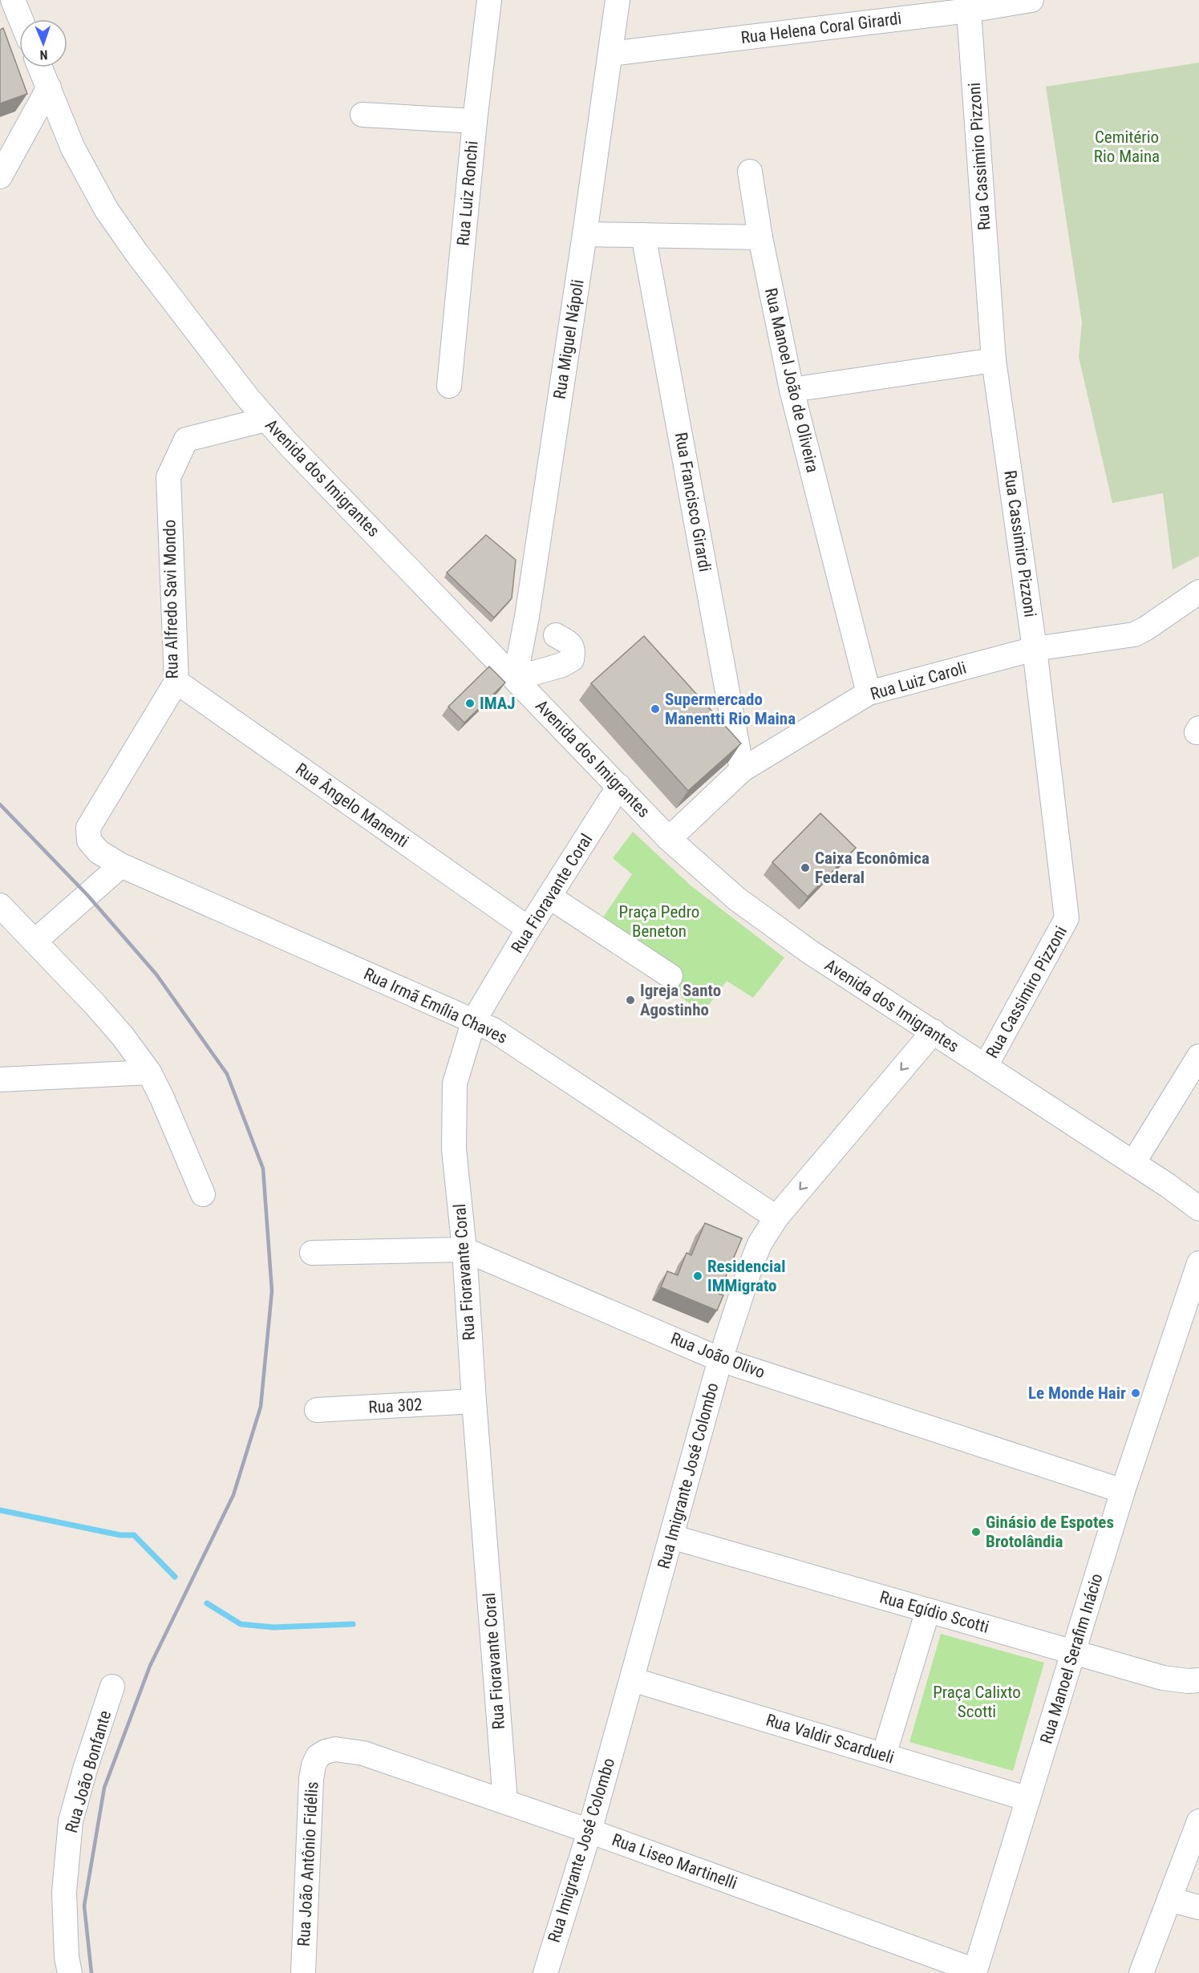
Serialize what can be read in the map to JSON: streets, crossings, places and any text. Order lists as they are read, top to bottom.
{
  "streets": {
    "street": [
      "Rua Helena Coral Girardi",
      "Rua Cassimiro Pizzoni",
      "Rua Luiz Ronchi",
      "Rua Miguel Nápoli",
      "Rua Manoel João de Oliveira",
      "Avenida dos Imigrantes",
      "Rua Francisco Girardi",
      "Rua Alfredo Savi Mondo",
      "Rua Luiz Caroli",
      "Rua Ângelo Manenti",
      "Rua Fioravante Coral",
      "Rua Irmã Emília Chaves",
      "Rua João Olivo",
      "Rua 302",
      "Rua Imigrante José Colombo",
      "Rua Egídio Scotti",
      "Rua Manoel Serafim Inácio",
      "Rua Valdir Scardueli",
      "Rua João Bonfante",
      "Rua Liseo Martinelli",
      "Rua João Antônio Fidélis"
    ]
  },
  "crossings": [
    ["Rua Helena Coral Girardi", "Rua Cassimiro Pizzoni"],
    ["Rua Helena Coral Girardi", "Rua Miguel Nápoli"],
    ["Rua Cassimiro Pizzoni", "Avenida dos Imigrantes"],
    ["Rua Cassimiro Pizzoni", "Rua Luiz Caroli"],
    ["Rua Miguel Nápoli", "Avenida dos Imigrantes"],
    ["Rua Manoel João de Oliveira", "Rua Luiz Caroli"],
    ["Avenida dos Imigrantes", "Rua Alfredo Savi Mondo"],
    ["Avenida dos Imigrantes", "Rua Luiz Caroli"],
    ["Avenida dos Imigrantes", "Rua Fioravante Coral"],
    ["Avenida dos Imigrantes", "Rua Imigrante José Colombo"],
    ["Rua Francisco Girardi", "Rua Luiz Caroli"],
    ["Rua Alfredo Savi Mondo", "Rua Ângelo Manenti"],
    ["Rua Alfredo Savi Mondo", "Rua Irmã Emília Chaves"],
    ["Rua Ângelo Manenti", "Rua Fioravante Coral"],
    ["Rua Fioravante Coral", "Rua Irmã Emília Chaves"],
    ["Rua Fioravante Coral", "Rua João Olivo"],
    ["Rua Fioravante Coral", "Rua 302"],
    ["Rua Fioravante Coral", "Rua Liseo Martinelli"],
    ["Rua Irmã Emília Chaves", "Rua Imigrante José Colombo"],
    ["Rua João Olivo", "Rua Imigrante José Colombo"],
    ["Rua João Olivo", "Rua Manoel Serafim Inácio"],
    ["Rua Imigrante José Colombo", "Rua Egídio Scotti"],
    ["Rua Imigrante José Colombo", "Rua Valdir Scardueli"],
    ["Rua Imigrante José Colombo", "Rua Liseo Martinelli"],
    ["Rua Egídio Scotti", "Rua Manoel Serafim Inácio"],
    ["Rua Manoel Serafim Inácio", "Rua Valdir Scardueli"],
    ["Rua Manoel Serafim Inácio", "Rua Liseo Martinelli"],
    ["Rua Liseo Martinelli", "Rua João Antônio Fidélis"]
  ],
  "parks": ["Cemitério Rio Maina", "Praça Pedro Beneton", "Praça Calixto Scotti"],
  "places": [
    "IMAJ",
    "Supermercado Manentti Rio Maina",
    "Caixa Econômica Federal",
    "Igreja Santo Agostinho",
    "Residencial IMMigrato",
    "Le Monde Hair",
    "Ginásio de Espotes Brotolândia"
  ],
  "north": "bottom"
}
